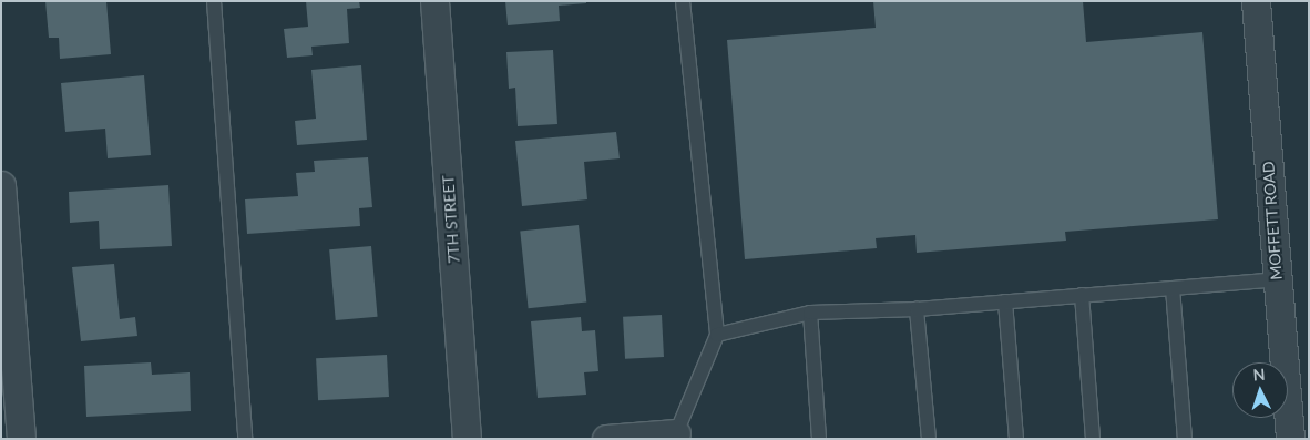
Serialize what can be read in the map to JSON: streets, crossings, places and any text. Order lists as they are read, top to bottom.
{
  "streets": {
    "street": ["7TH STREET", "MOFFETT ROAD"]
  },
  "north": "top"
}
